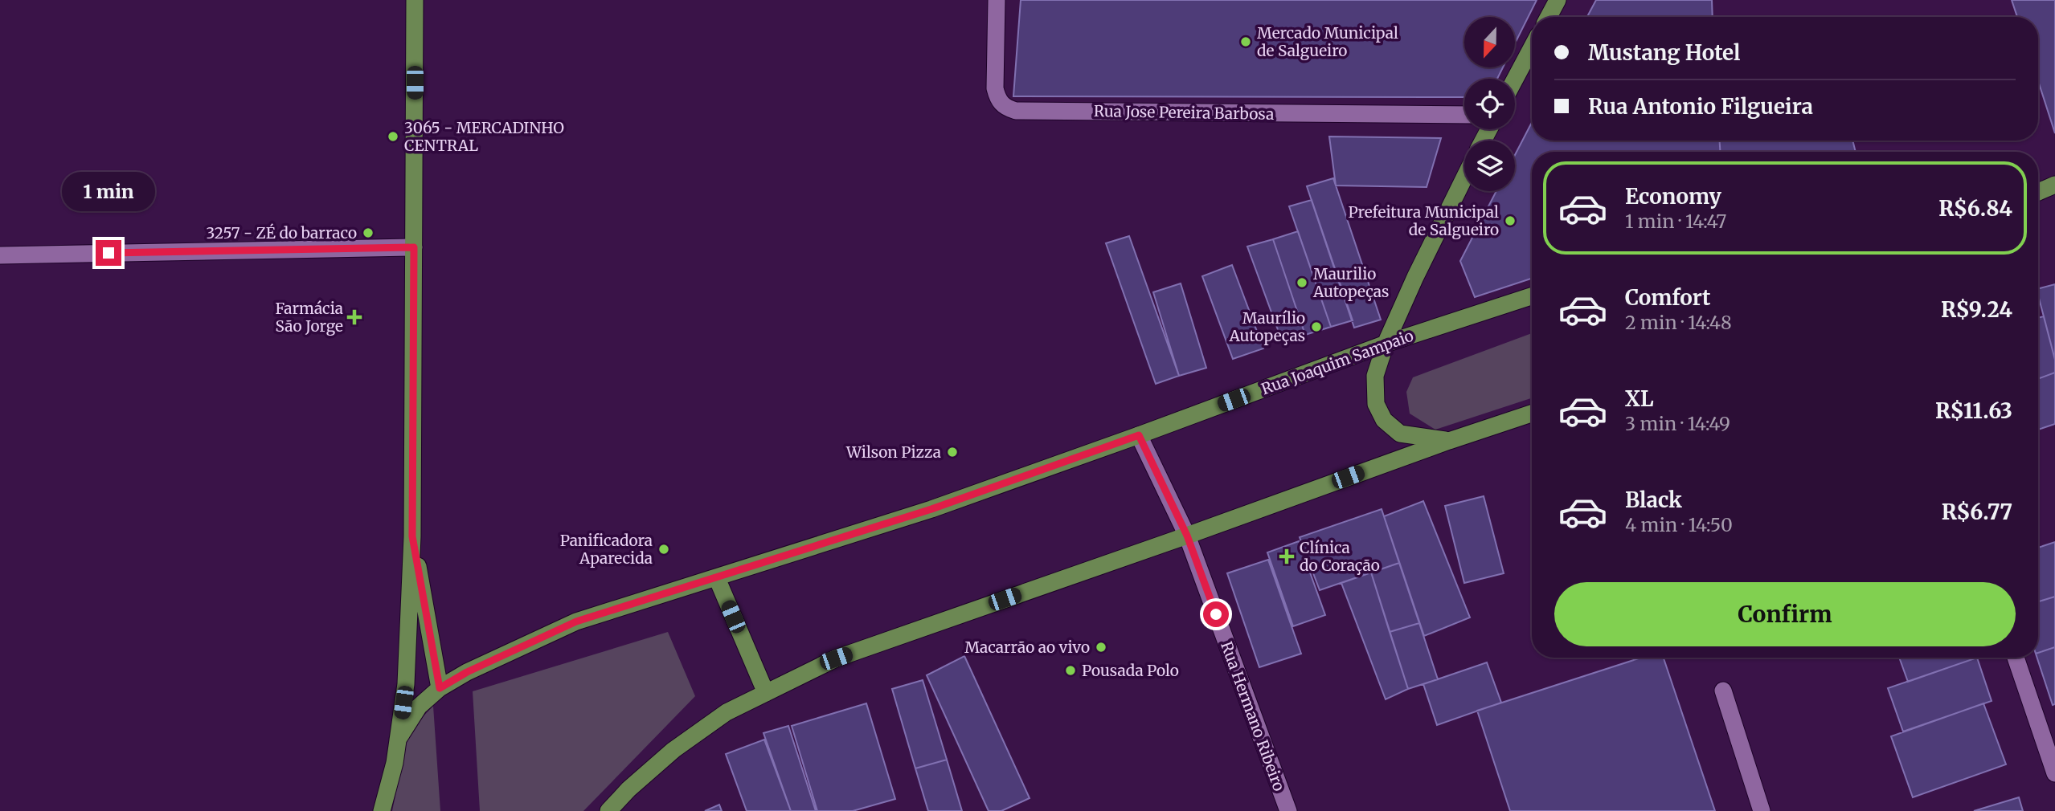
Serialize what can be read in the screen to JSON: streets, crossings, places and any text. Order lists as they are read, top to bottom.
{
  "streets": {
    "main road": ["Rua Joaquim Sampaio"],
    "street": ["Rua Jose Pereira Barbosa", "Rua Hermano Ribeiro"]
  },
  "crossings": [
    ["Rua Joaquim Sampaio", "Rua Hermano Ribeiro"]
  ],
  "places": {
    "other": [
      "Mercado Municipal de Salgueiro",
      "3065 - MERCADINHO CENTRAL",
      "Prefeitura Municipal de Salgueiro",
      "3257 - ZÉ do barraco",
      "Maurilio Autopeças",
      "Maurílio Autopeças",
      "Wilson Pizza",
      "Panificadora Aparecida",
      "Macarrão ao vivo",
      "Pousada Polo"
    ],
    "health": ["Farmácia São Jorge", "Clínica do Coração"]
  },
  "north": "bottom",
  "page": {
    "banner": ["Mustang Hotel", "Rua Antonio Filgueira"],
    "list": [
      {
        "name": "Economy",
        "note": "1 min · 14:47",
        "value": "R$6.84"
      },
      {
        "name": "Comfort",
        "note": "2 min · 14:48",
        "value": "R$9.24"
      },
      {
        "name": "XL",
        "note": "3 min · 14:49",
        "value": "R$11.63"
      },
      {
        "name": "Black",
        "note": "4 min · 14:50",
        "value": "R$6.77"
      }
    ],
    "bubble": "1 min",
    "buttons": "Confirm"
  }
}
